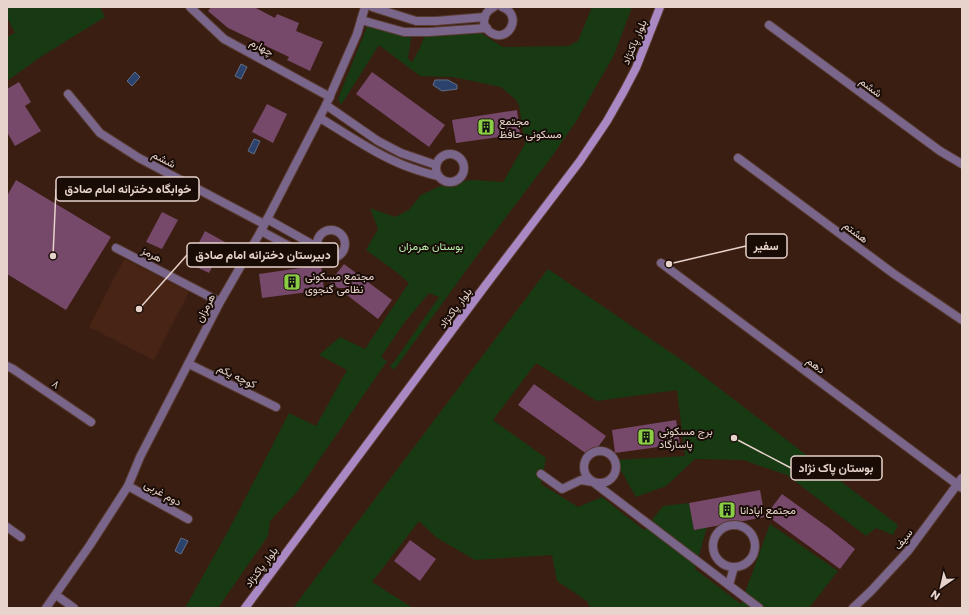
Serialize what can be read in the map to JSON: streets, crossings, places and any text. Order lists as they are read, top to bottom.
{
  "streets": {
    "main road": ["بلوار پاکنژاد"],
    "street": [
      "چهارم",
      "ششم",
      "هشتم",
      "هرمز",
      "هرمزان",
      "دهم",
      "کوچه یکم",
      "۸",
      "دوم غربی",
      "سیف"
    ]
  },
  "crossings": [
    ["چهارم", "هرمزان"],
    ["ششم", "هرمزان"],
    ["هرمز", "هرمزان"],
    ["هرمزان", "کوچه یکم"],
    ["هرمزان", "دوم غربی"],
    ["دهم", "سیف"]
  ],
  "parks": ["بوستان هرمزان"],
  "places": {
    "building": [
      "مجتمع مسکونی حافظ",
      "مجتمع مسکونی نظامی گنجوی",
      "برج مسکونی پاسارگاد",
      "مجتمع اپادانا"
    ],
    "other": [
      "خوابگاه دخترانه امام صادق",
      "سفیر",
      "دبیرستان دخترانه امام صادق",
      "بوستان پاک نژاد"
    ]
  },
  "north": "bottom left"
}
